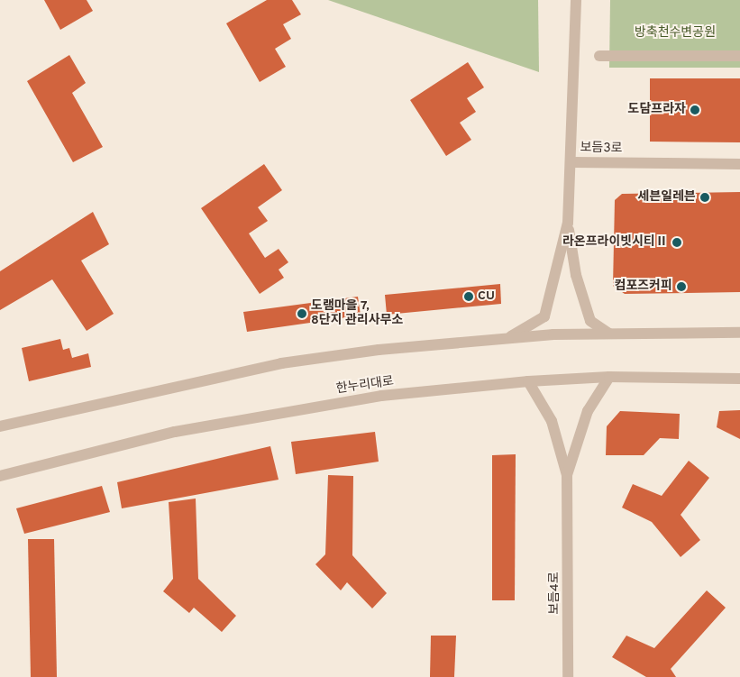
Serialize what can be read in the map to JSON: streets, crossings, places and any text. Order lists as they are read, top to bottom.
{
  "streets": {
    "street": ["보듬3로", "한누리대로", "보듬4로"]
  },
  "parks": ["방축천수변공원"],
  "places": [
    "도담프라자",
    "세븐일레븐",
    "라온프라이빗시티Ⅱ",
    "컴포즈커피",
    "CU",
    "도램마을 7, 8단지 관리사무소"
  ]
}
